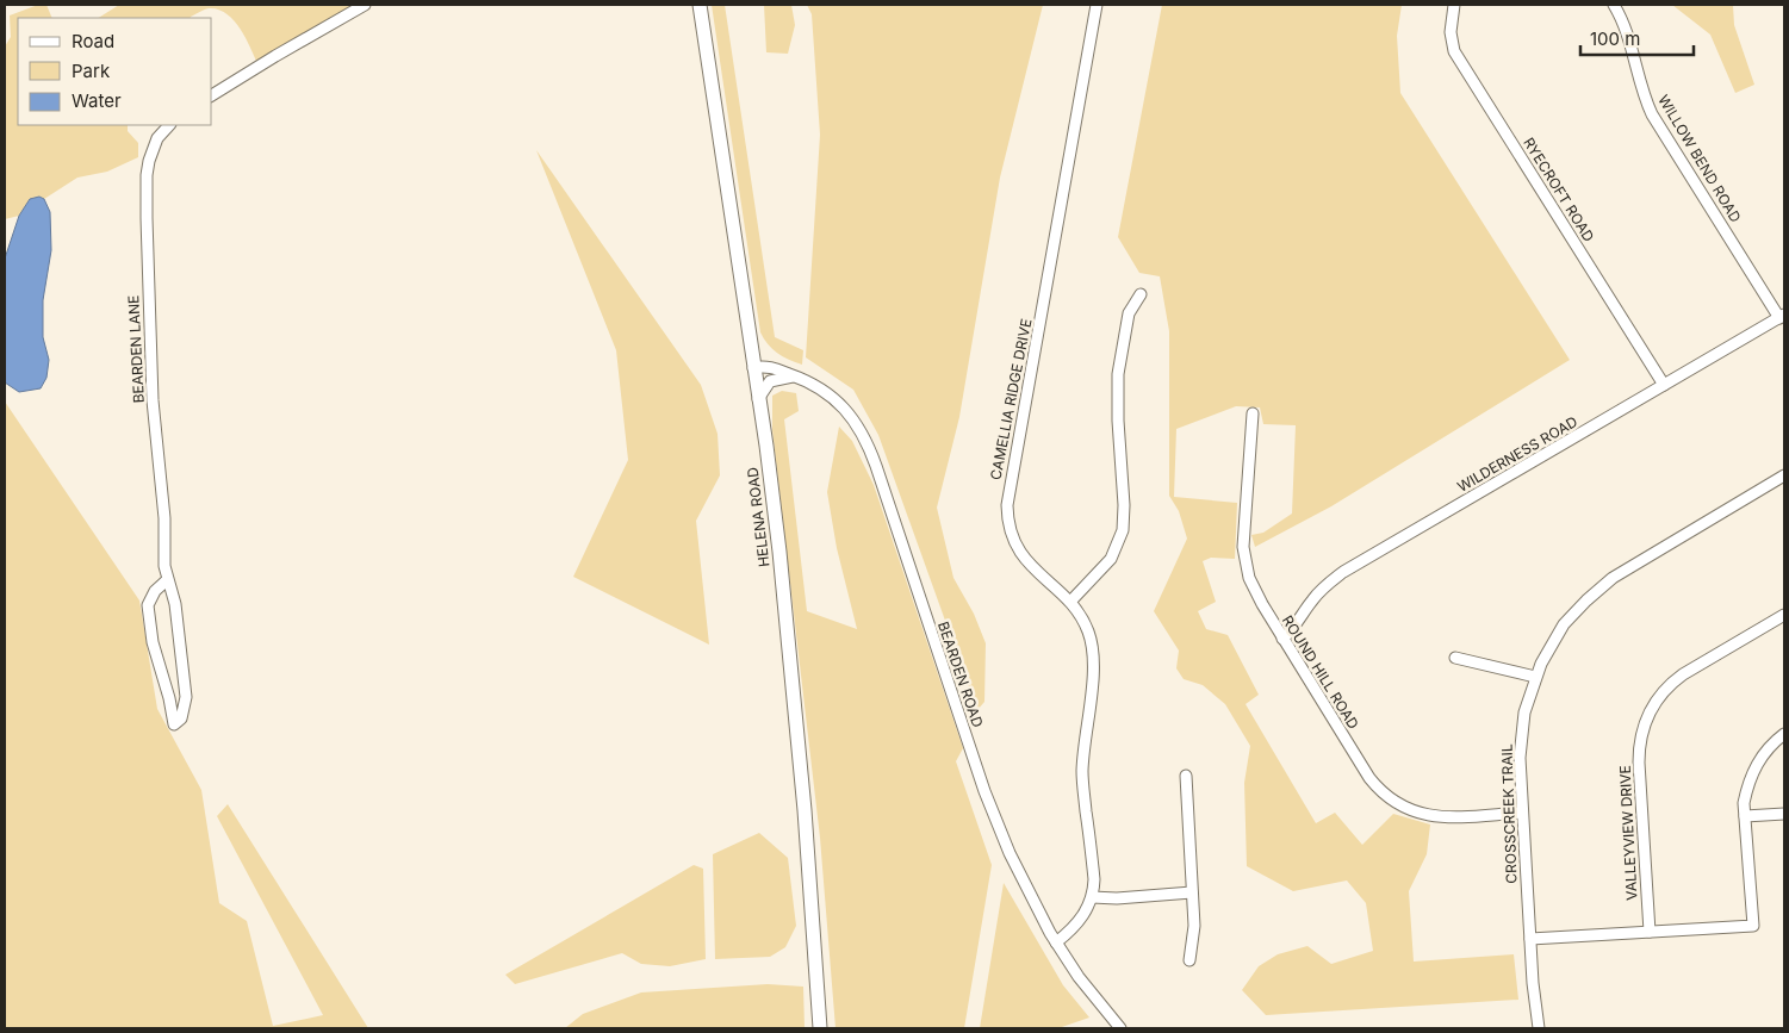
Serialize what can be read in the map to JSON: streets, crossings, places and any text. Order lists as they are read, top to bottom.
{
  "streets": {
    "main road": ["HELENA ROAD"],
    "street": [
      "WILLOW BEND ROAD",
      "RYECROFT ROAD",
      "BEARDEN LANE",
      "CAMELLIA RIDGE DRIVE",
      "WILDERNESS ROAD",
      "ROUND HILL ROAD",
      "BEARDEN ROAD",
      "CROSSCREEK TRAIL",
      "VALLEYVIEW DRIVE"
    ]
  },
  "crossings": [
    ["WILLOW BEND ROAD", "WILDERNESS ROAD"],
    ["RYECROFT ROAD", "WILDERNESS ROAD"],
    ["WILDERNESS ROAD", "ROUND HILL ROAD"],
    ["HELENA ROAD", "BEARDEN ROAD"],
    ["ROUND HILL ROAD", "CROSSCREEK TRAIL"]
  ],
  "legend": ["Road", "Park", "Water"],
  "scale_bar": "100 m"
}
